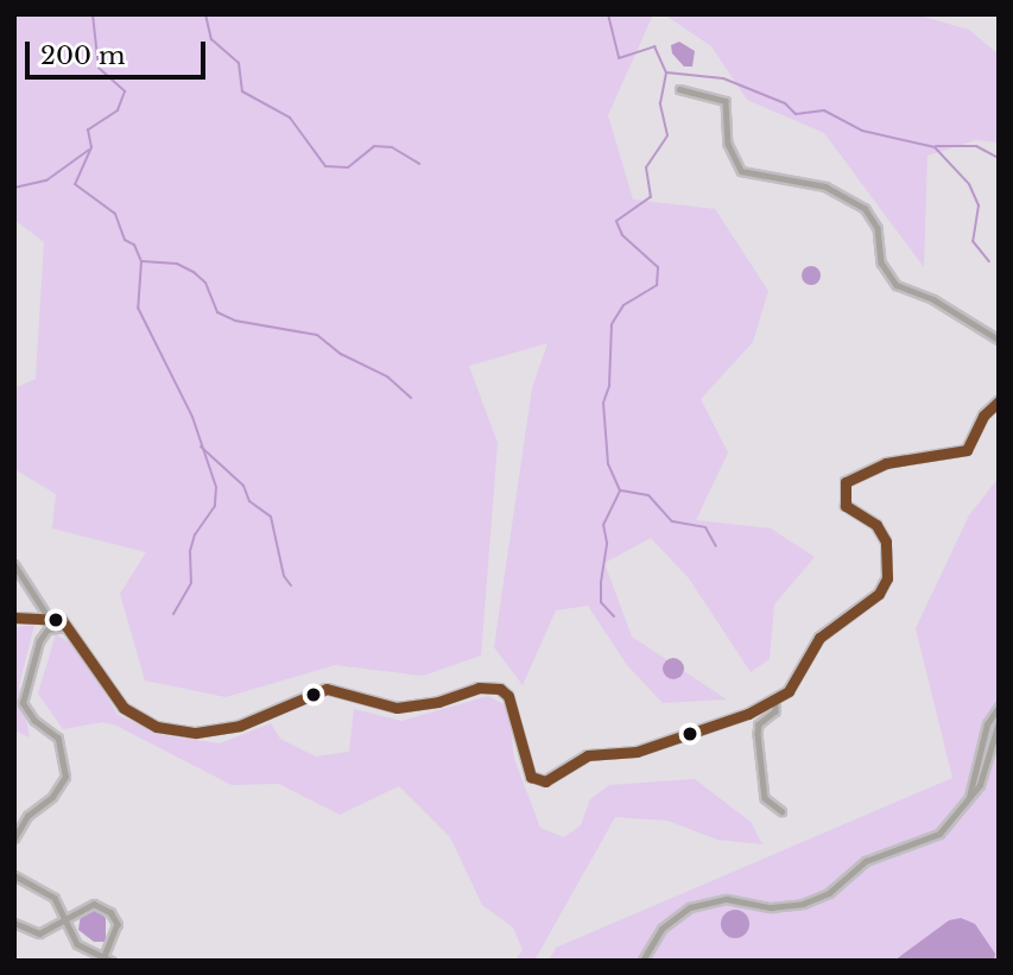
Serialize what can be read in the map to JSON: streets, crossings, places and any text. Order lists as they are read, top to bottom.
{
  "scale_bar": "200 m"
}
